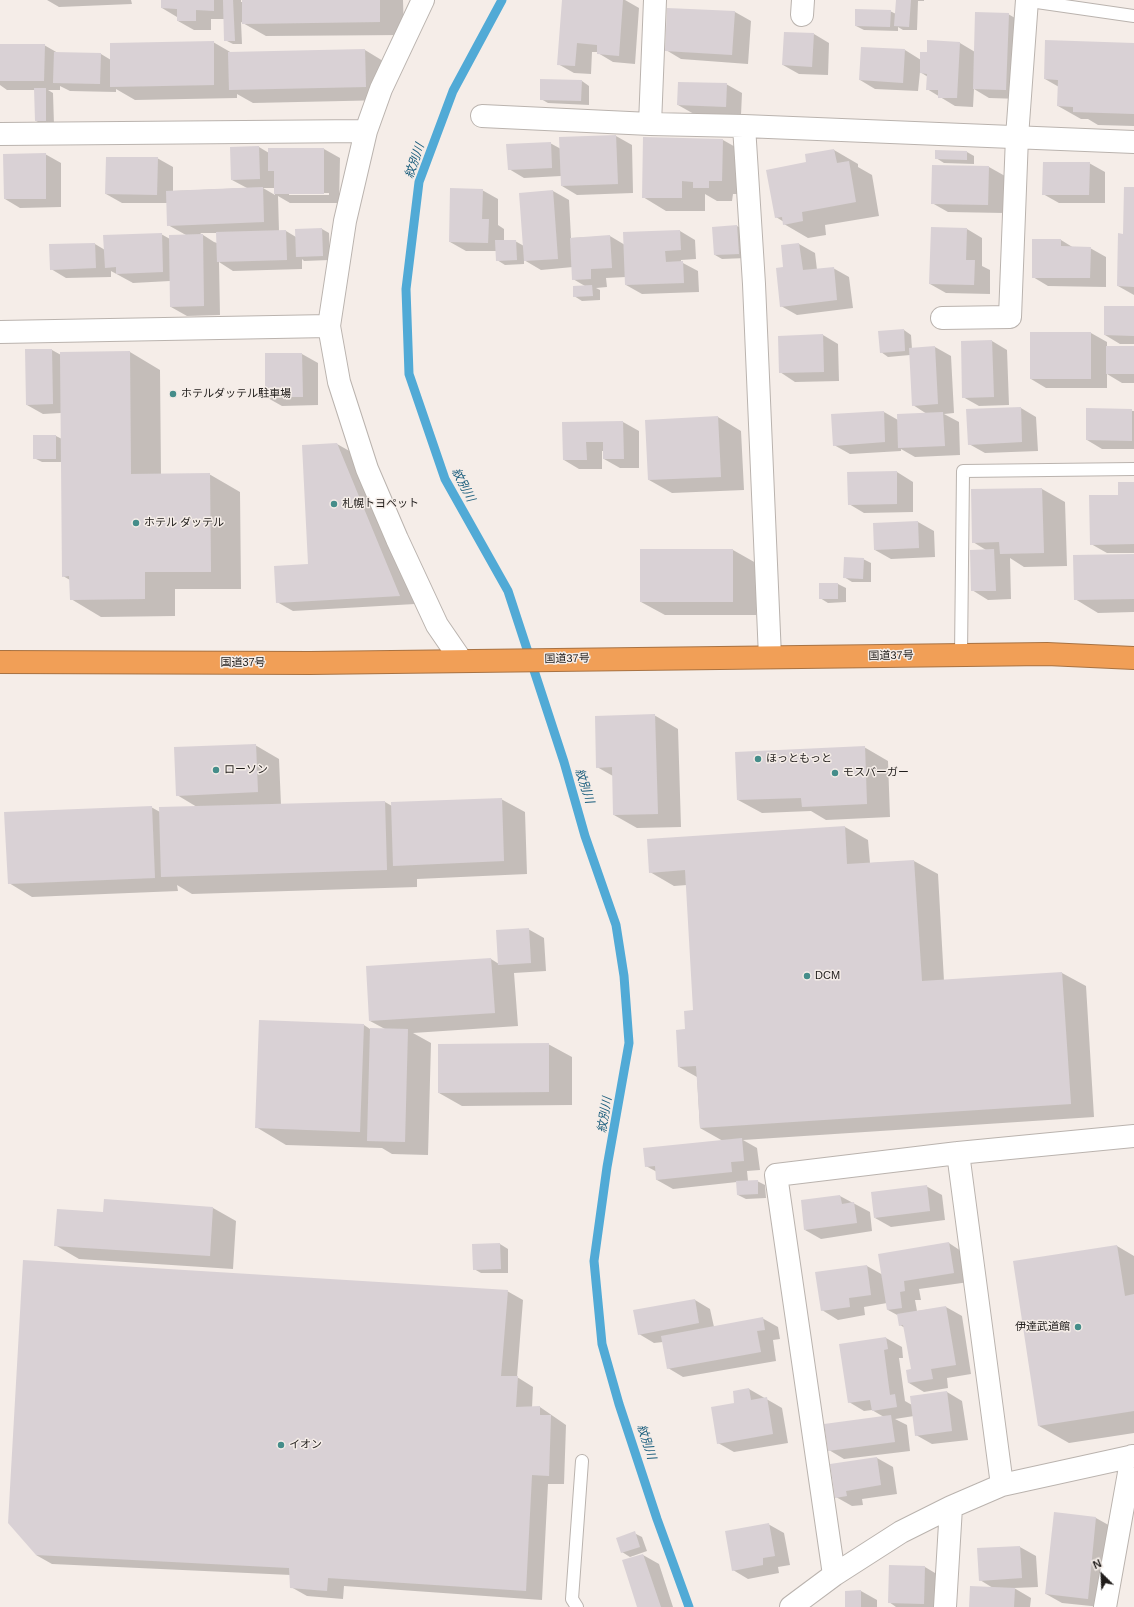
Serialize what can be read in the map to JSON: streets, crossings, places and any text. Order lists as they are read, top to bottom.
{
  "streets": {
    "highway": ["国道37号"]
  },
  "water": ["紋別川"],
  "places": [
    "ホテルダッテル駐車場",
    "札幌トヨペット",
    "ホテル ダッテル",
    "ほっともっと",
    "ローソン",
    "モスバーガー",
    "DCM",
    "伊達武道館",
    "イオン"
  ],
  "north": "top left"
}
